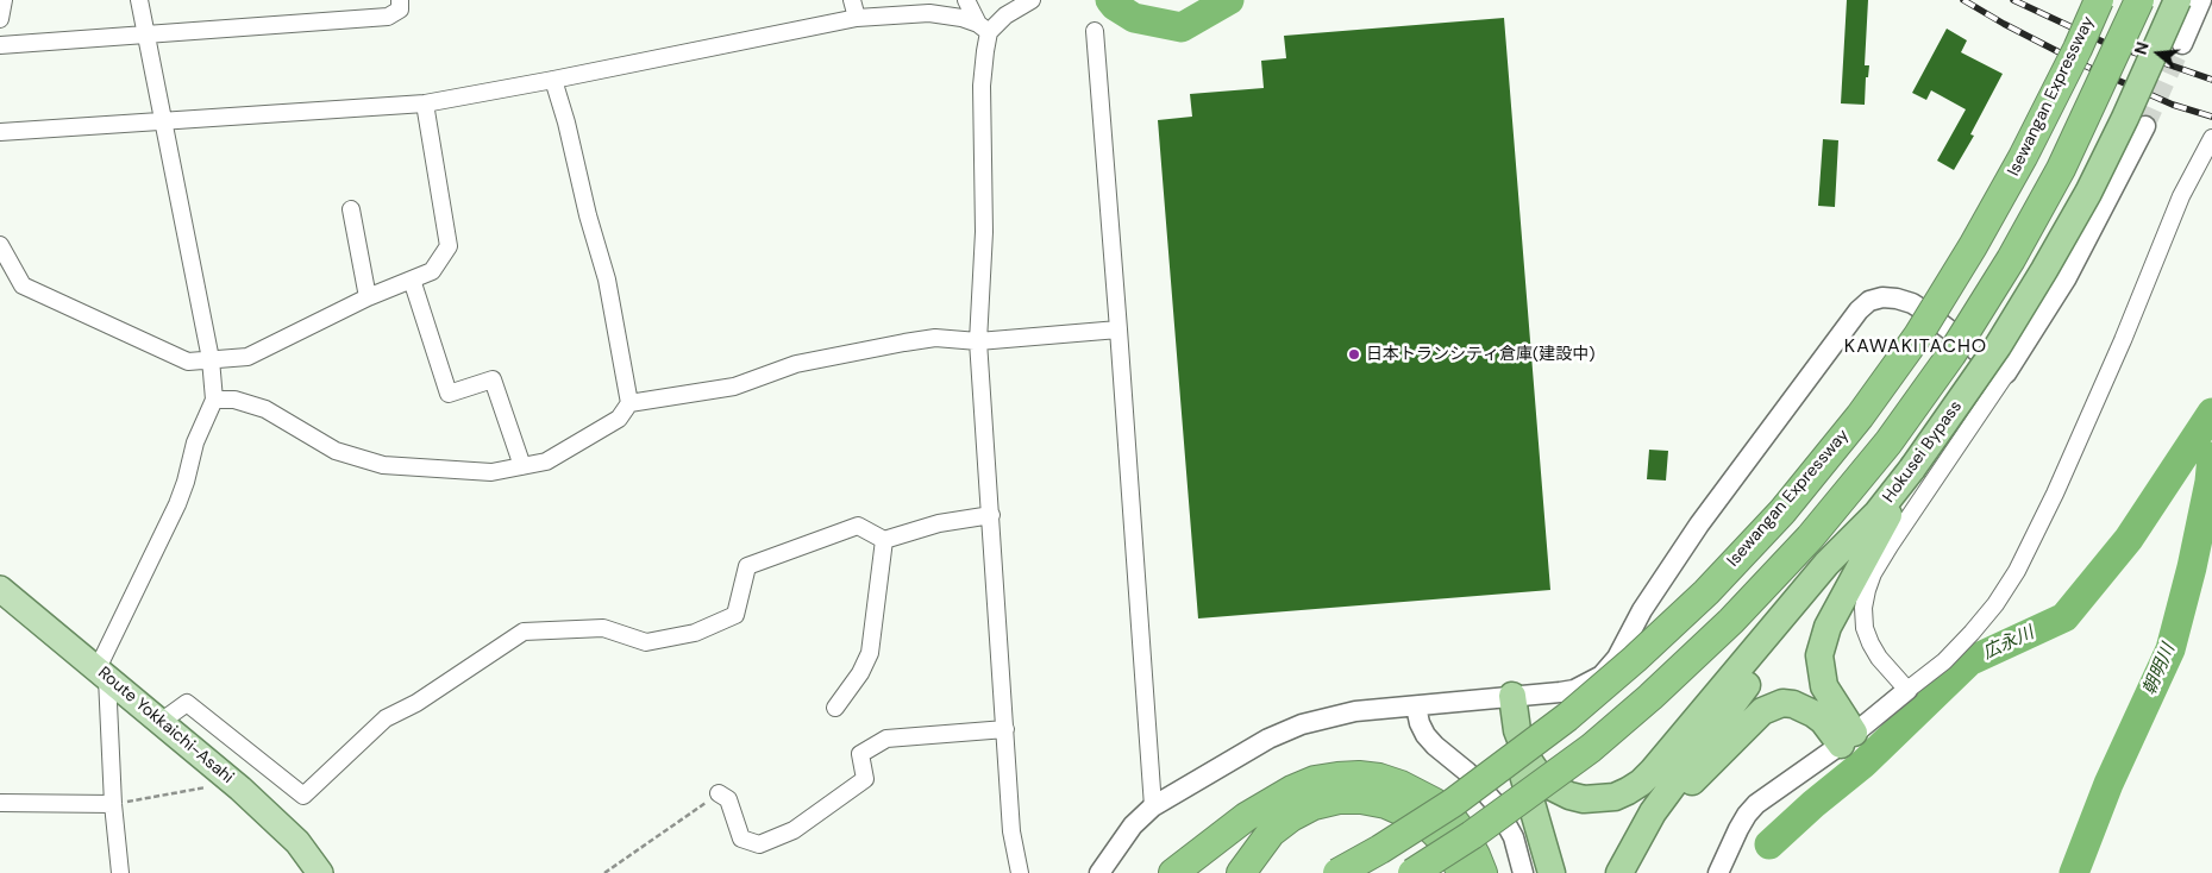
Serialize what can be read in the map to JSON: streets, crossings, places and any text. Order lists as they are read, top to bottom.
{
  "streets": {
    "highway": ["Isewangan Expressway", "Hokusei Bypass"],
    "main road": ["Route Yokkaichi-Asahi"]
  },
  "districts": ["KAWAKITACHO"],
  "water": ["広永川", "朝明川"],
  "places": ["日本トランシティ倉庫(建設中)"],
  "north": "left"
}
